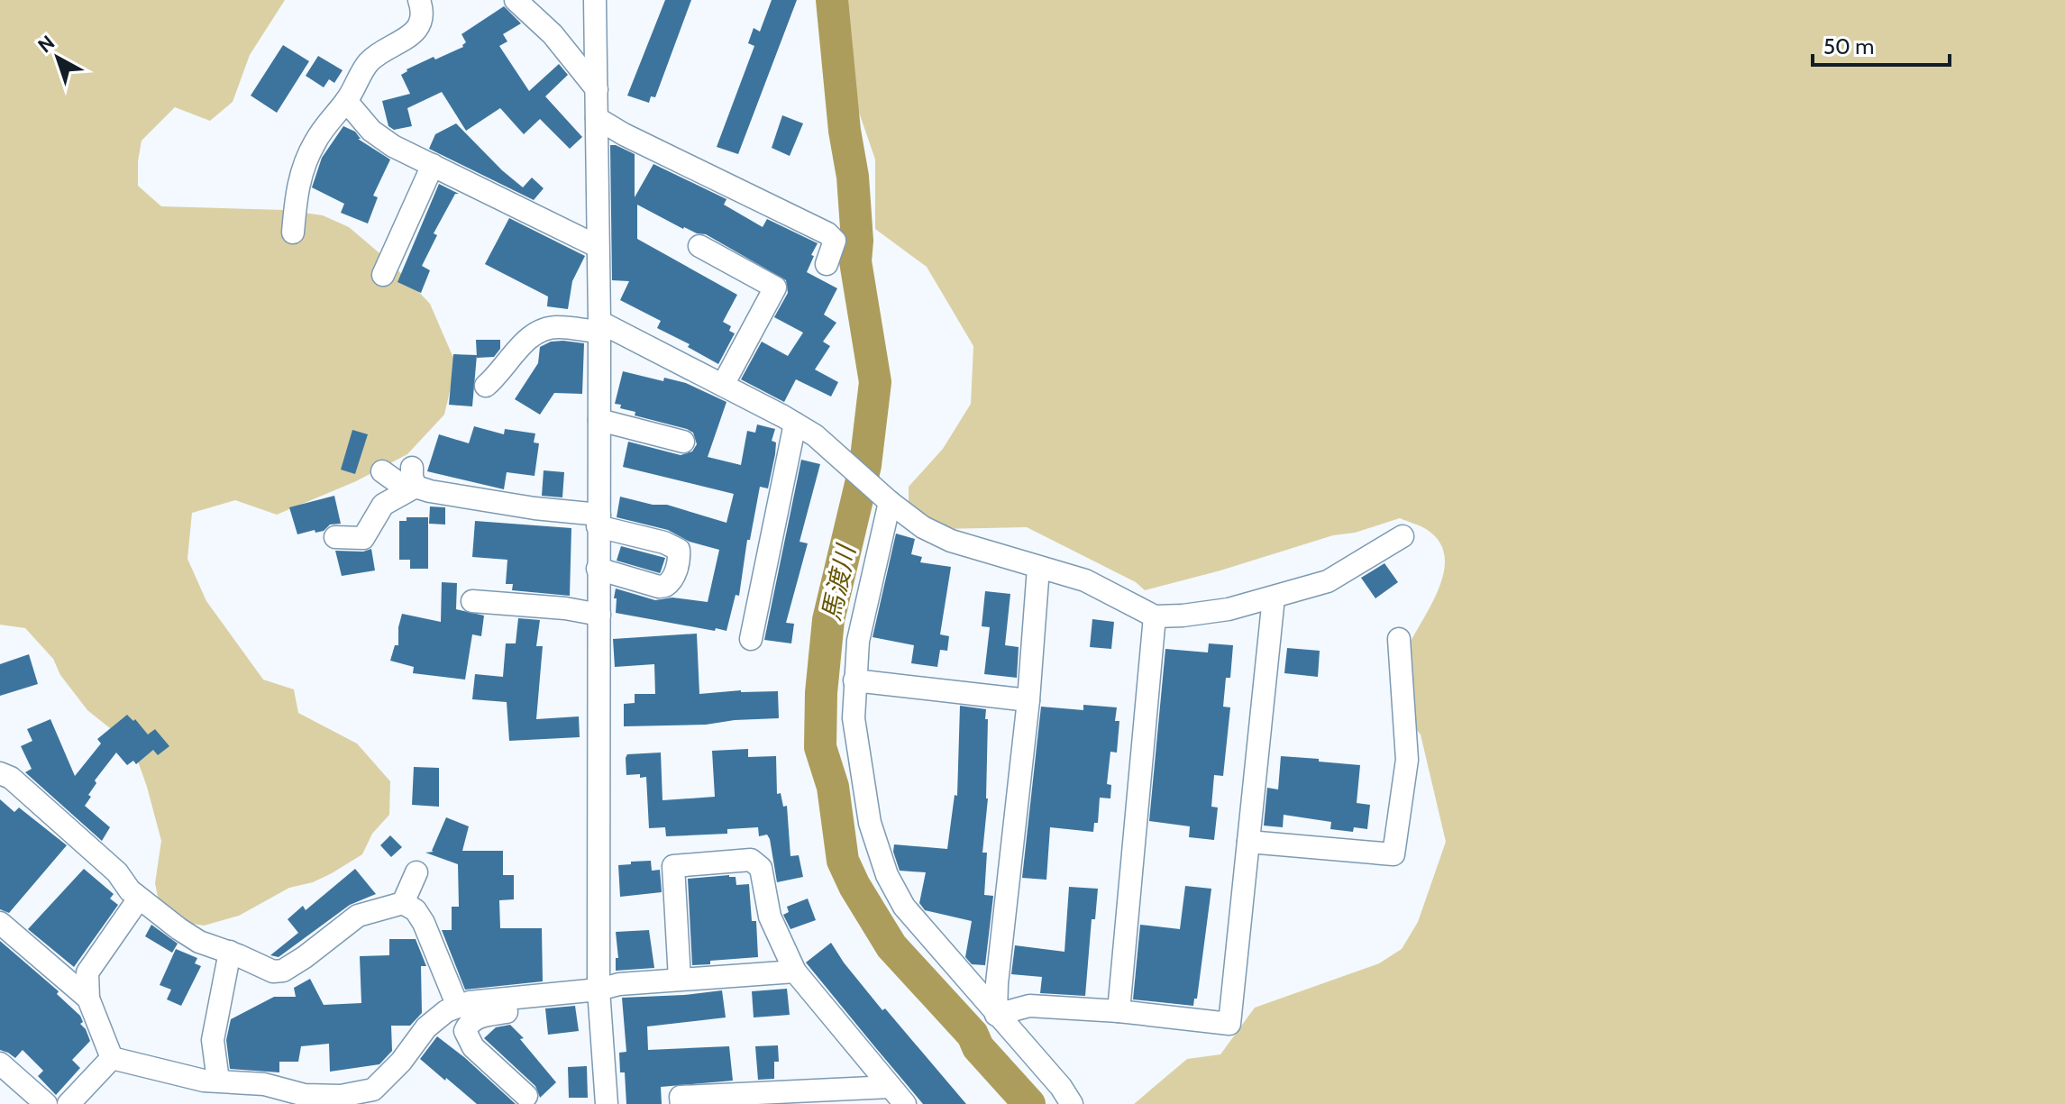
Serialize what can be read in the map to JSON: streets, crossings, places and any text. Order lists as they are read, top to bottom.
{
  "water": ["馬渡川"],
  "scale_bar": "50 m",
  "north": "top left"
}
